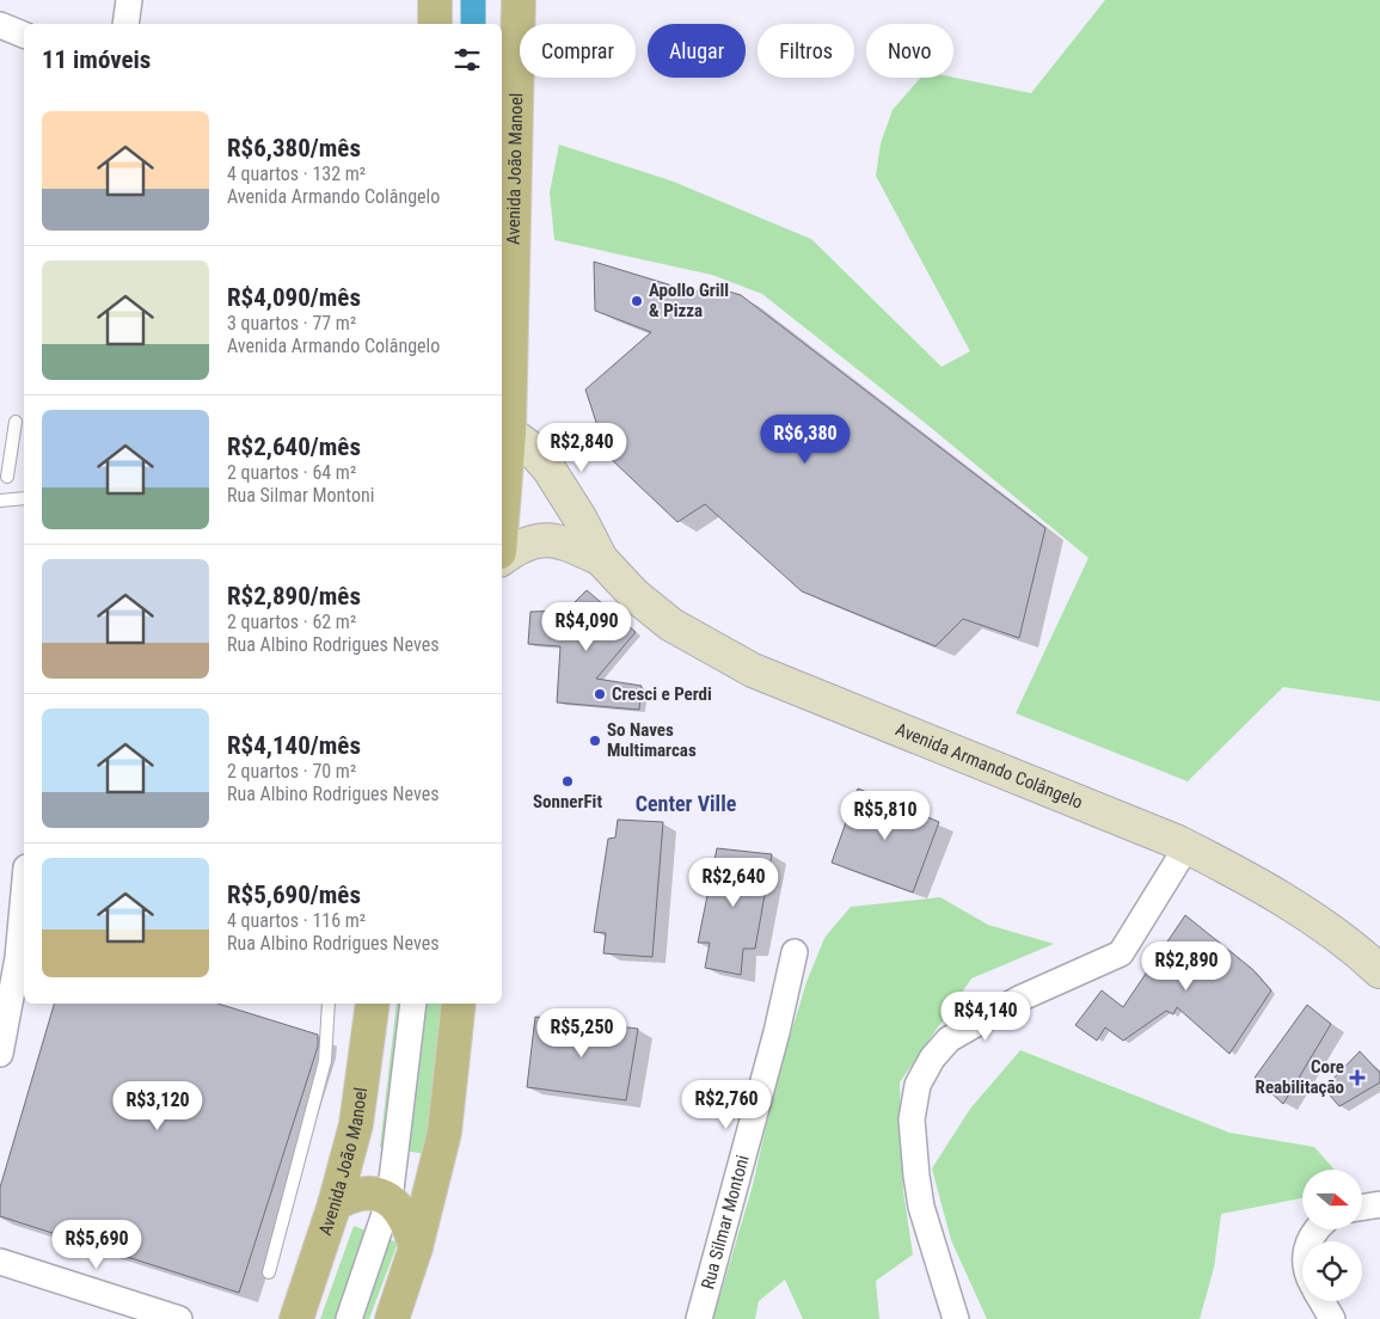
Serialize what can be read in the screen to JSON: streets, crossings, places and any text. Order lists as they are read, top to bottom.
{
  "streets": {
    "main road": ["Avenida João Manoel"],
    "street": ["Avenida Armando Colângelo", "Rua Silmar Montoni"]
  },
  "districts": ["Center Ville"],
  "places": {
    "other": [
      "Apollo Grill & Pizza",
      "Cresci e Perdi",
      "So Naves Multimarcas",
      "SonnerFit"
    ],
    "health": ["Core Reabilitação"]
  },
  "north": "right",
  "page": {
    "chip": [
      "Comprar",
      "Alugar",
      "Filtros",
      "Novo"
    ],
    "heading": "11 imóveis",
    "list": [
      {
        "name": "R$6,380/mês",
        "note": "4 quartos · 132 m² · Avenida Armando Colângelo"
      },
      {
        "name": "R$4,090/mês",
        "note": "3 quartos · 77 m² · Avenida Armando Colângelo"
      },
      {
        "name": "R$2,640/mês",
        "note": "2 quartos · 64 m² · Rua Silmar Montoni"
      },
      {
        "name": "R$2,890/mês",
        "note": "2 quartos · 62 m² · Rua Albino Rodrigues Neves"
      },
      {
        "name": "R$4,140/mês",
        "note": "2 quartos · 70 m² · Rua Albino Rodrigues Neves"
      },
      {
        "name": "R$5,690/mês",
        "note": "4 quartos · 116 m² · Rua Albino Rodrigues Neves"
      }
    ],
    "price": [
      "R$6,380",
      "R$2,840",
      "R$4,090",
      "R$5,810",
      "R$2,640",
      "R$2,890",
      "R$4,140",
      "R$5,250",
      "R$2,760",
      "R$3,120",
      "R$5,690"
    ]
  }
}
